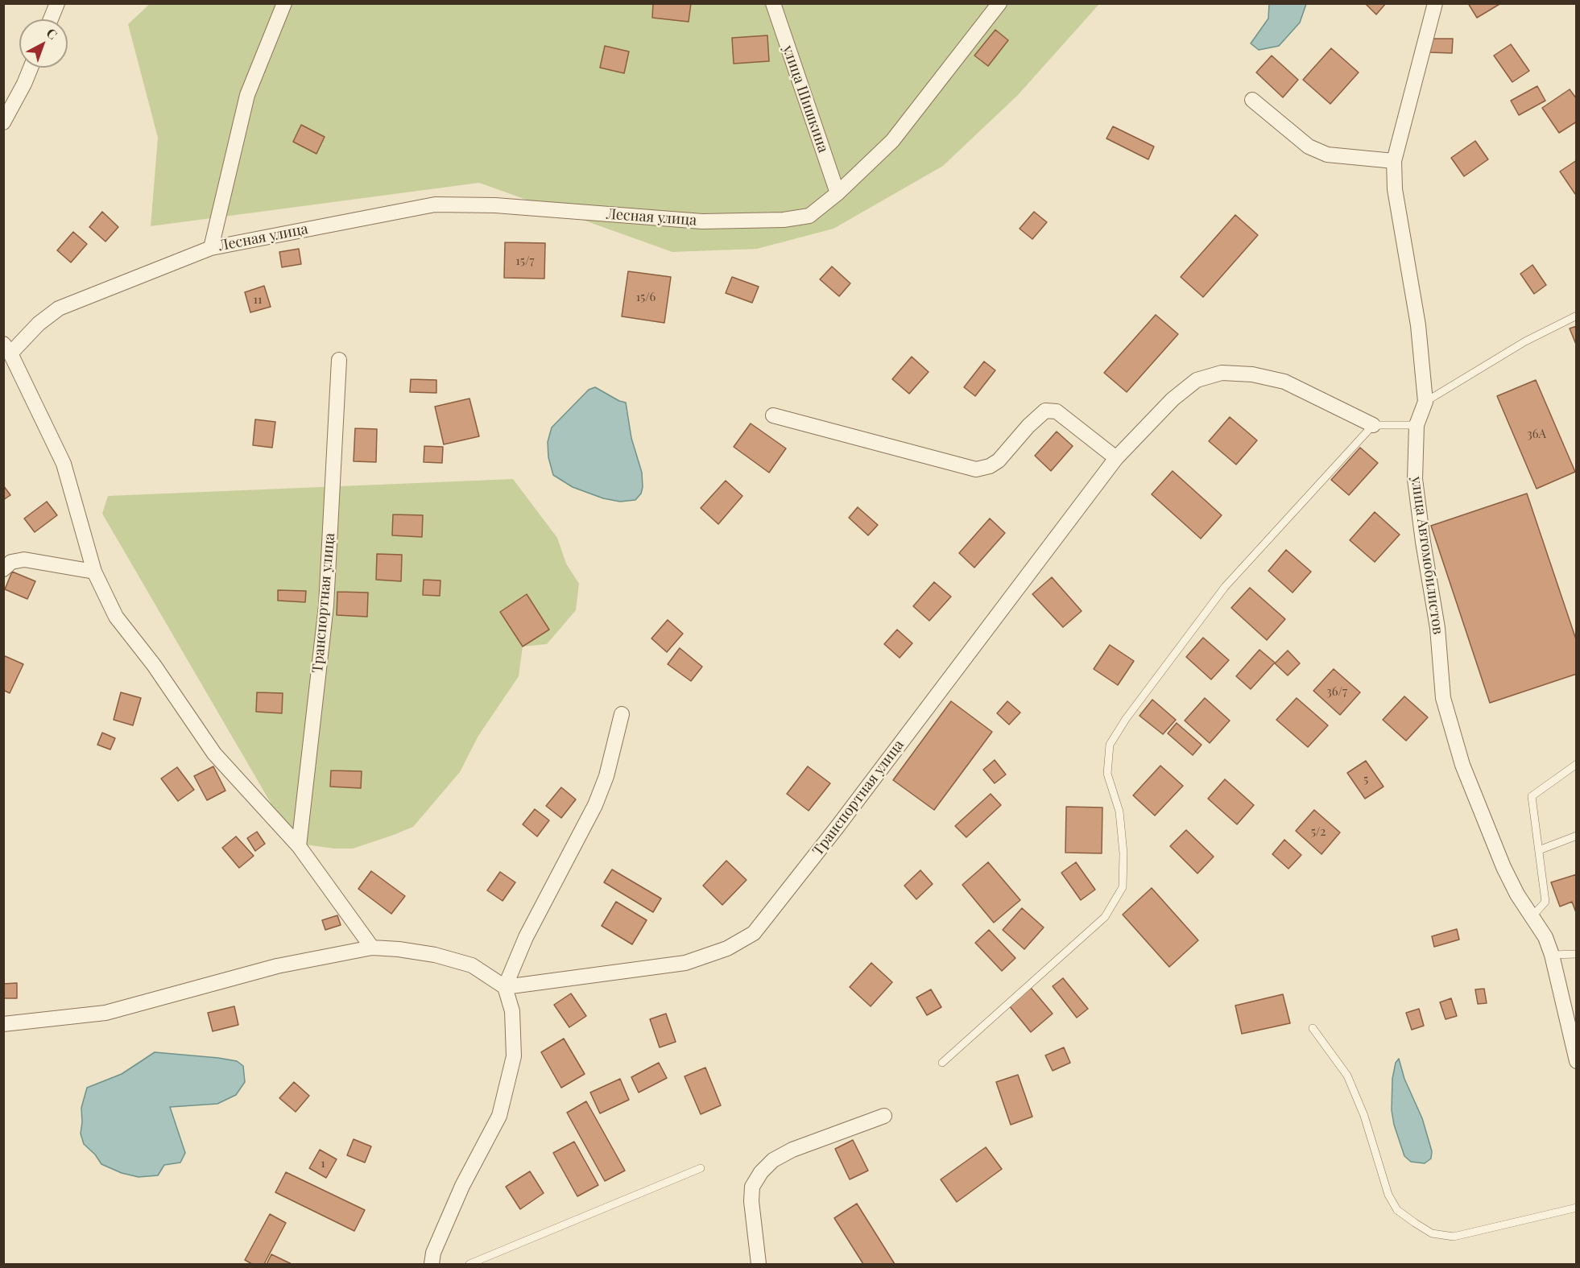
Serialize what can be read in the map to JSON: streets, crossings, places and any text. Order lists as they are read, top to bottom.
{
  "streets": {
    "street": [
      "улица Шишкина",
      "Лесная улица",
      "улица Автомобилистов",
      "Транспортная улица"
    ]
  },
  "crossings": [
    ["улица Шишкина", "Лесная улица"]
  ],
  "house_numbers": [
    "15/7",
    "15/6",
    "11",
    "36А",
    "36/7",
    "5",
    "5/2",
    "1"
  ],
  "north": "top right"
}
